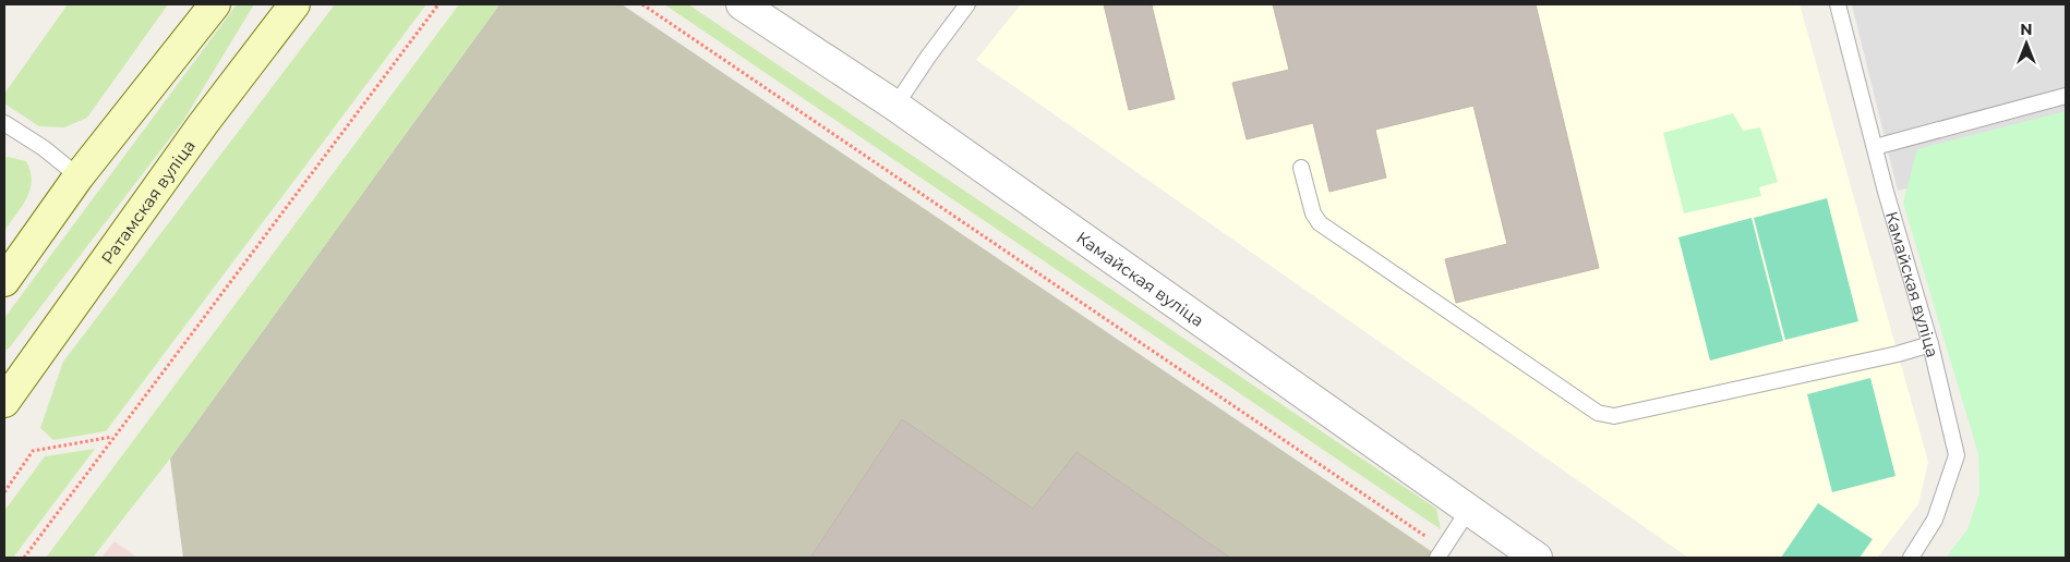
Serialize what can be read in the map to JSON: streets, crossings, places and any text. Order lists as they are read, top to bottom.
{
  "streets": {
    "main road": ["Ратамская вуліца"],
    "street": ["Камайская вуліца"]
  },
  "north": "top"
}
